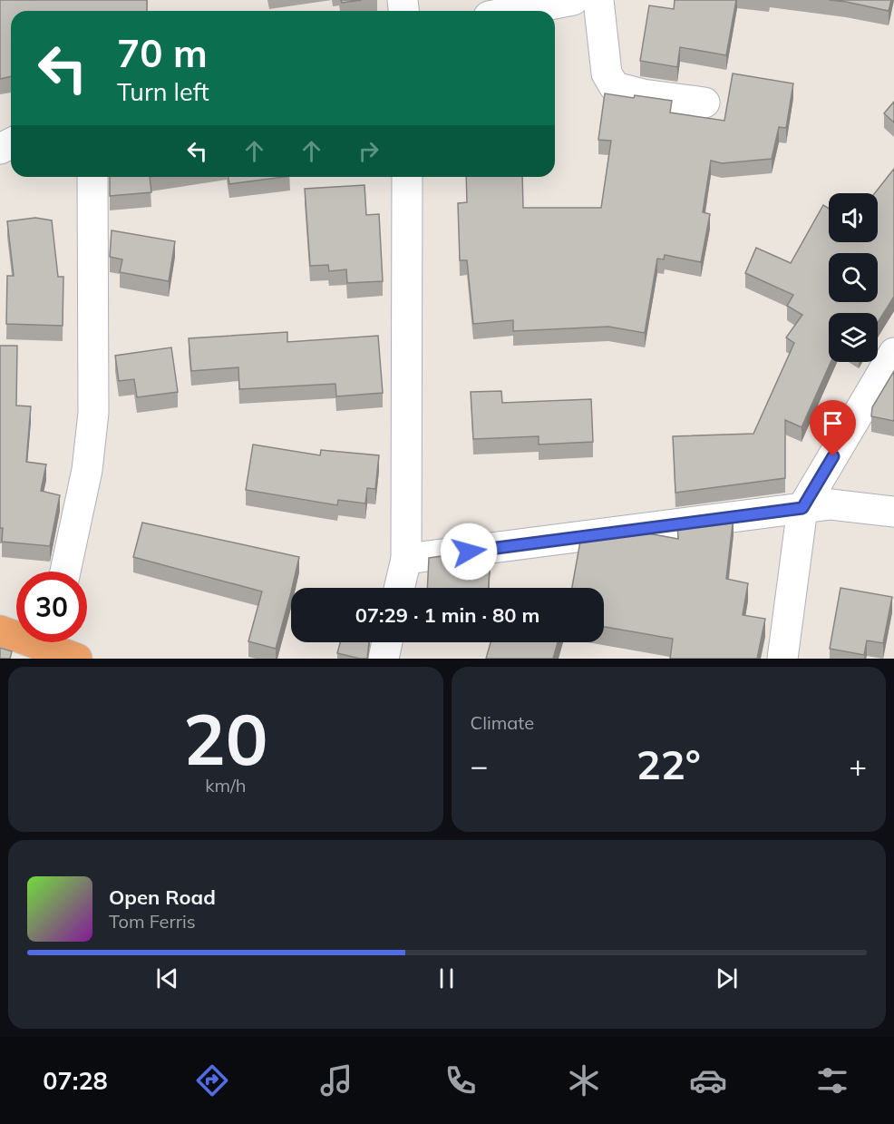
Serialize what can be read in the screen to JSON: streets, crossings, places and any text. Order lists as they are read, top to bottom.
{
  "page": {
    "turn": ["70 m", "Turn left"],
    "limit": "30",
    "trip": "07:29 · 1 min · 80 m",
    "tile": [
      ["20", "km/h"],
      "Climate"
    ],
    "heat": ["−", "22°", "+"],
    "song": ["Open Road", "Tom Ferris"],
    "tabs": "07:28"
  }
}
